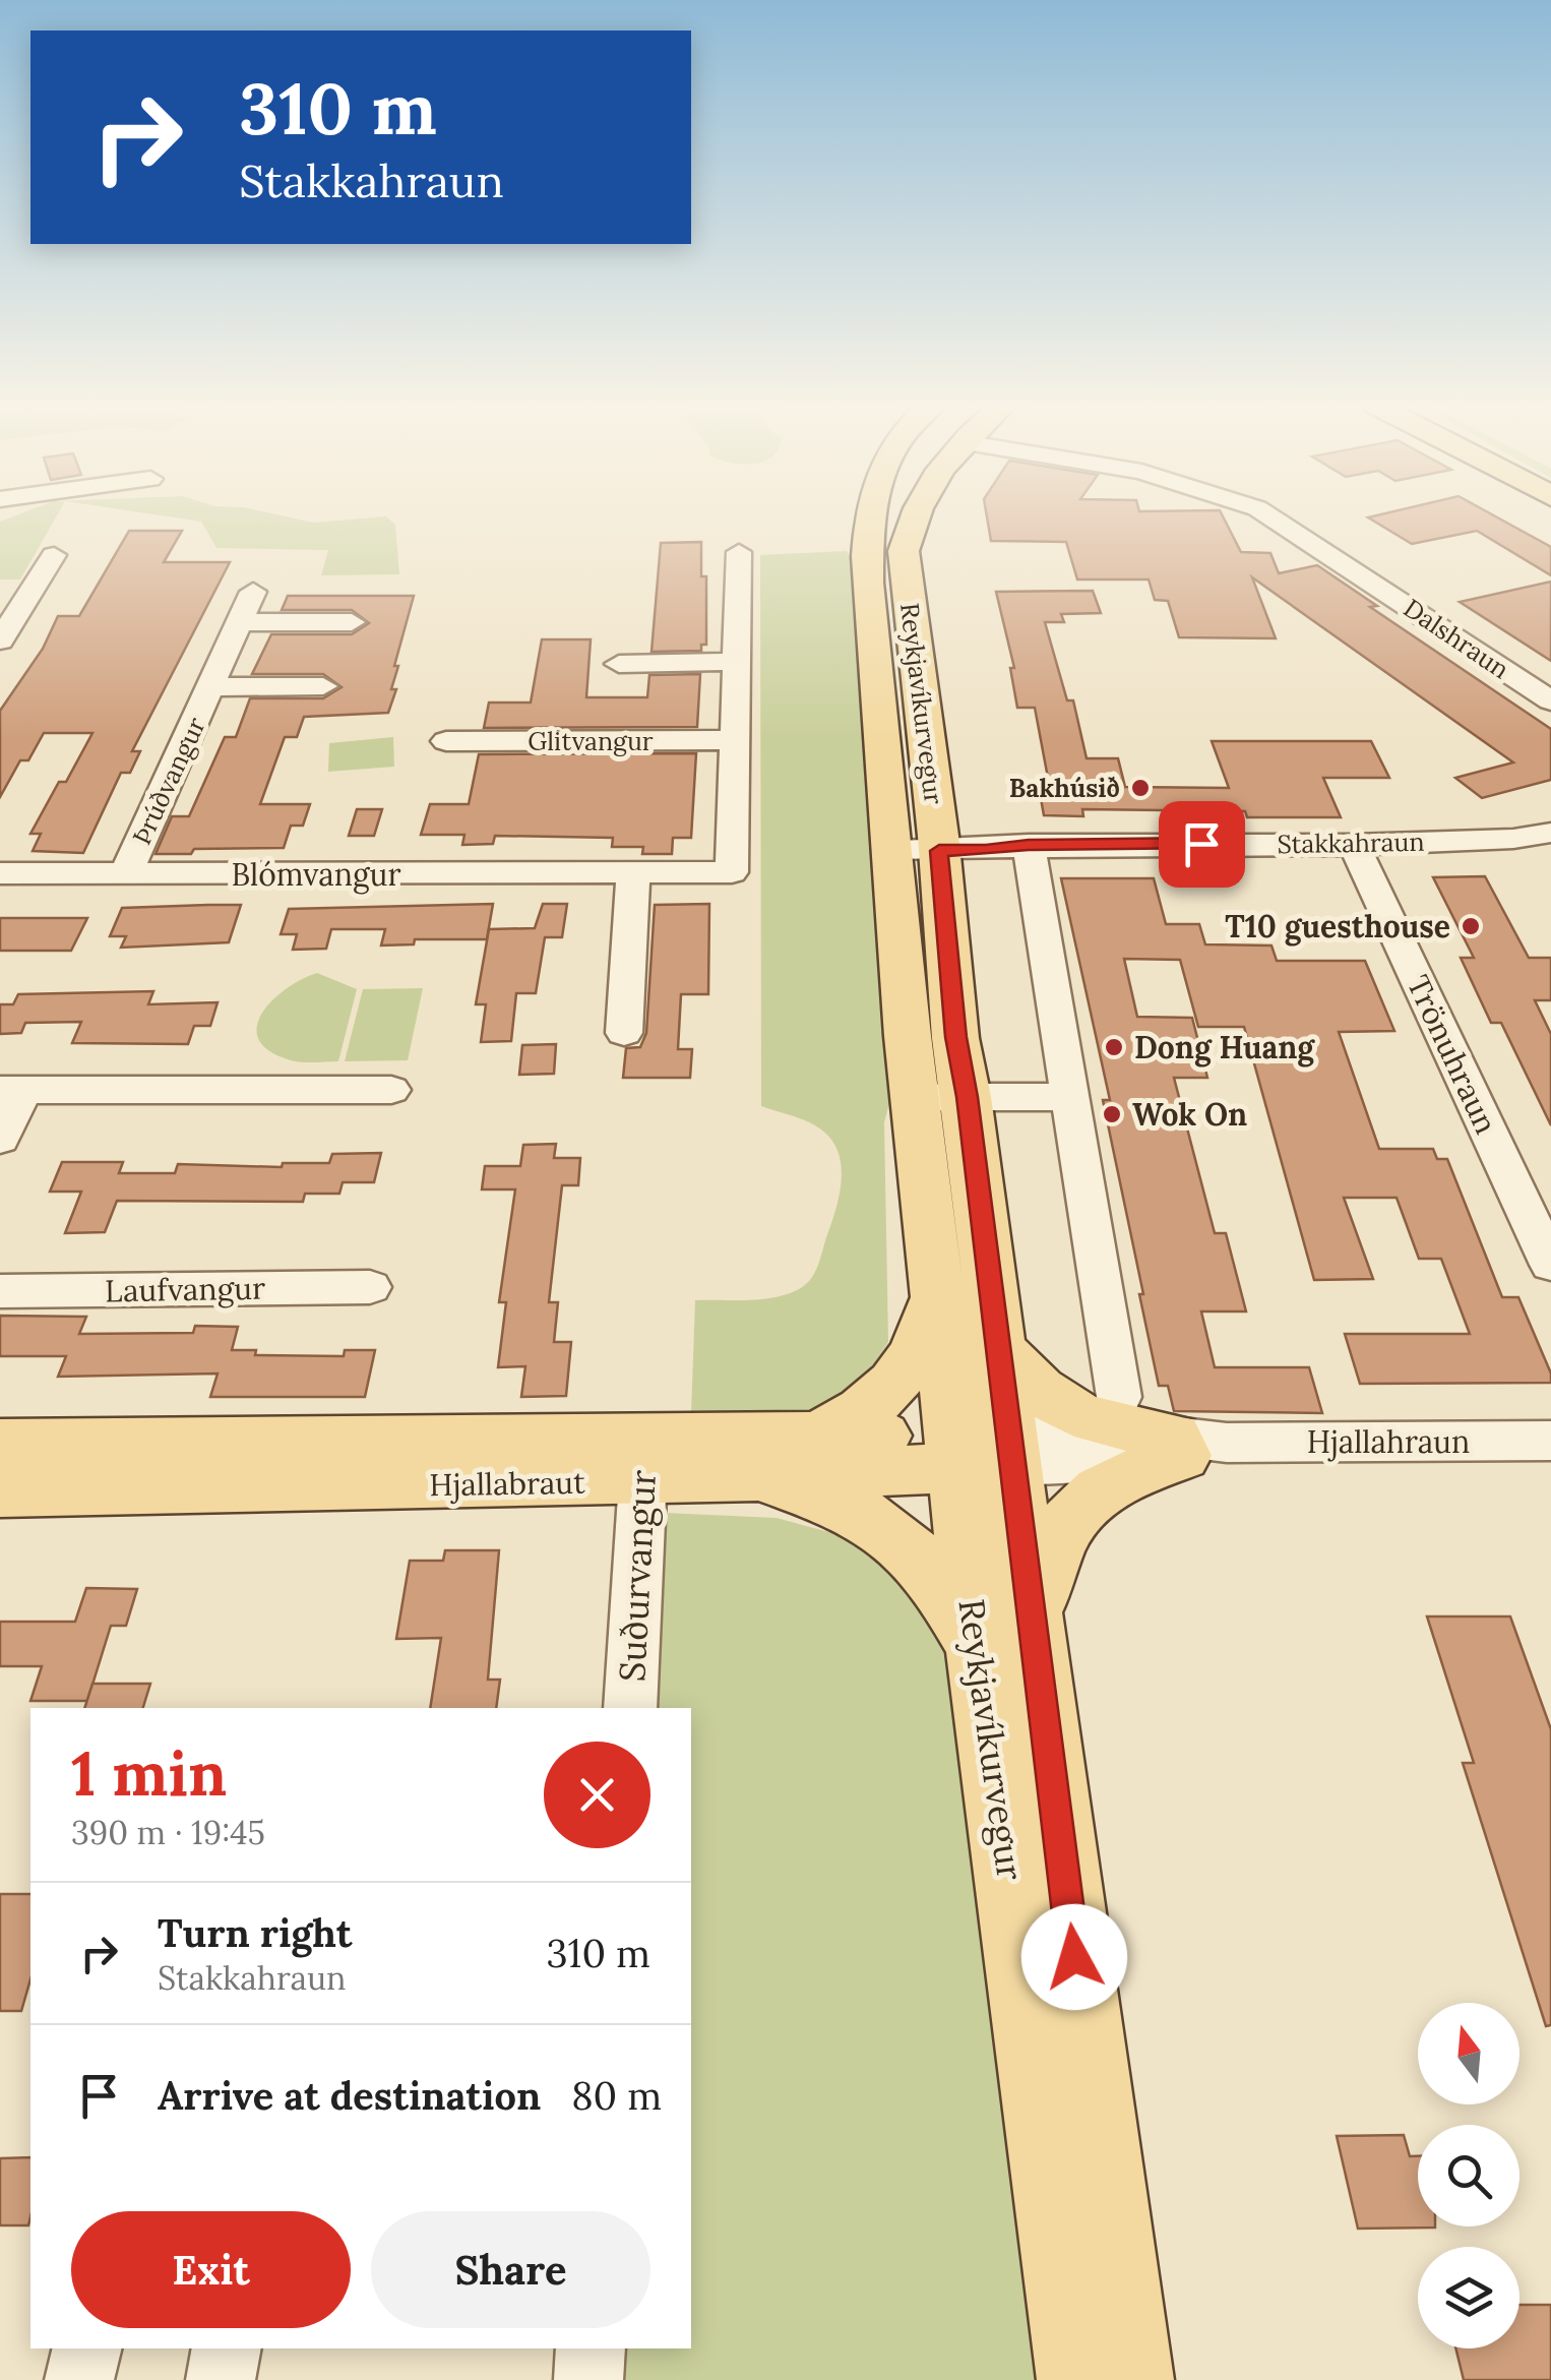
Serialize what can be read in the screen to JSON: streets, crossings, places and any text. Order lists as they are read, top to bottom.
{
  "streets": {
    "main road": ["Reykjavíkurvegur", "Hjallabraut"],
    "street": [
      "Dalshraun",
      "Glitvangur",
      "Þrúðvangur",
      "Stakkahraun",
      "Blómvangur",
      "Trönuhraun",
      "Laufvangur",
      "Hjallahraun",
      "Suðurvangur"
    ]
  },
  "crossings": [
    ["Reykjavíkurvegur", "Stakkahraun"],
    ["Reykjavíkurvegur", "Hjallahraun"],
    ["Reykjavíkurvegur", "Hjallabraut"],
    ["Glitvangur", "Blómvangur"],
    ["Þrúðvangur", "Blómvangur"],
    ["Stakkahraun", "Trönuhraun"],
    ["Hjallahraun", "Hjallabraut"],
    ["Hjallabraut", "Suðurvangur"]
  ],
  "places": [
    "Bakhúsið",
    "T10 guesthouse",
    "Dong Huang",
    "Wok On"
  ],
  "north": "top",
  "page": {
    "turn": ["310 m", "Stakkahraun"],
    "heading": ["1 min", "390 m · 19:45"],
    "list": [
      {
        "name": "Turn right",
        "note": "Stakkahraun",
        "value": "310 m"
      },
      {
        "name": "Arrive at destination",
        "value": "80 m"
      }
    ],
    "buttons": ["Exit", "Share"]
  }
}
